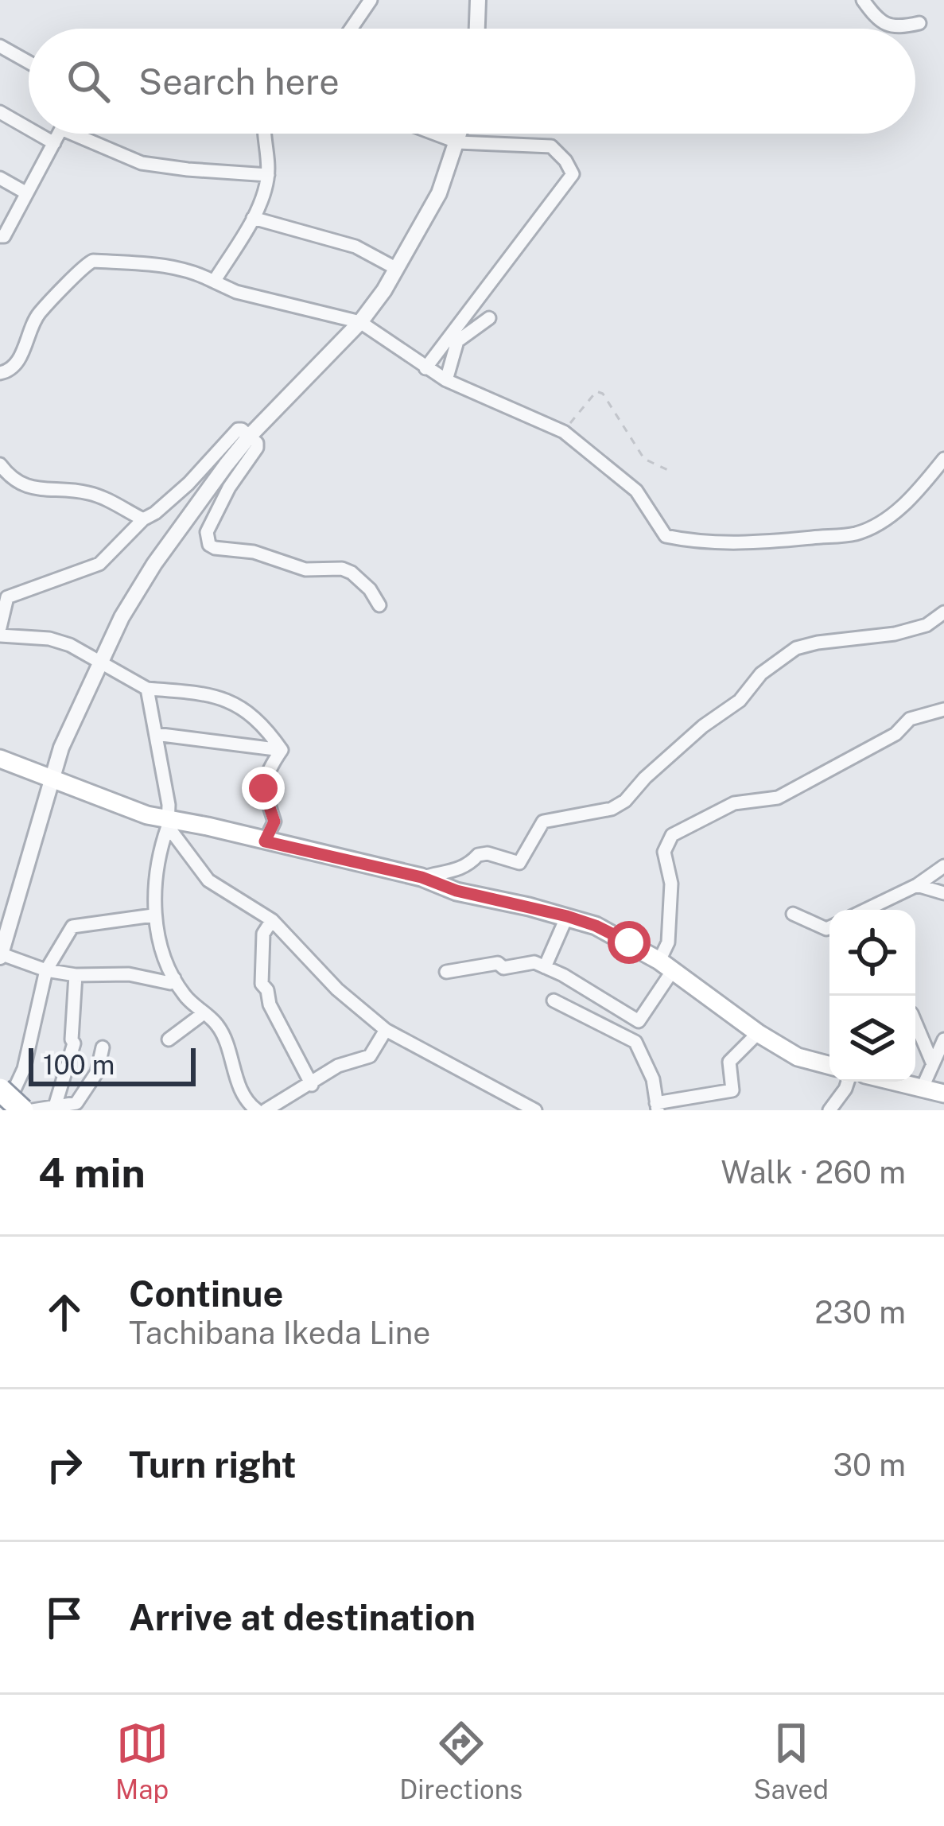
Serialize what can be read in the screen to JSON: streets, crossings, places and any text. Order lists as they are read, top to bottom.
{
  "scale_bar": "100 m",
  "page": {
    "search": "Search here",
    "scale": "100 m",
    "heading": ["4 min", "Walk · 260 m"],
    "list": [
      ["Continue", "Tachibana Ikeda Line", "230 m"],
      ["Turn right", "30 m"],
      "Arrive at destination"
    ],
    "nav": ["Map", "Directions", "Saved"]
  }
}
